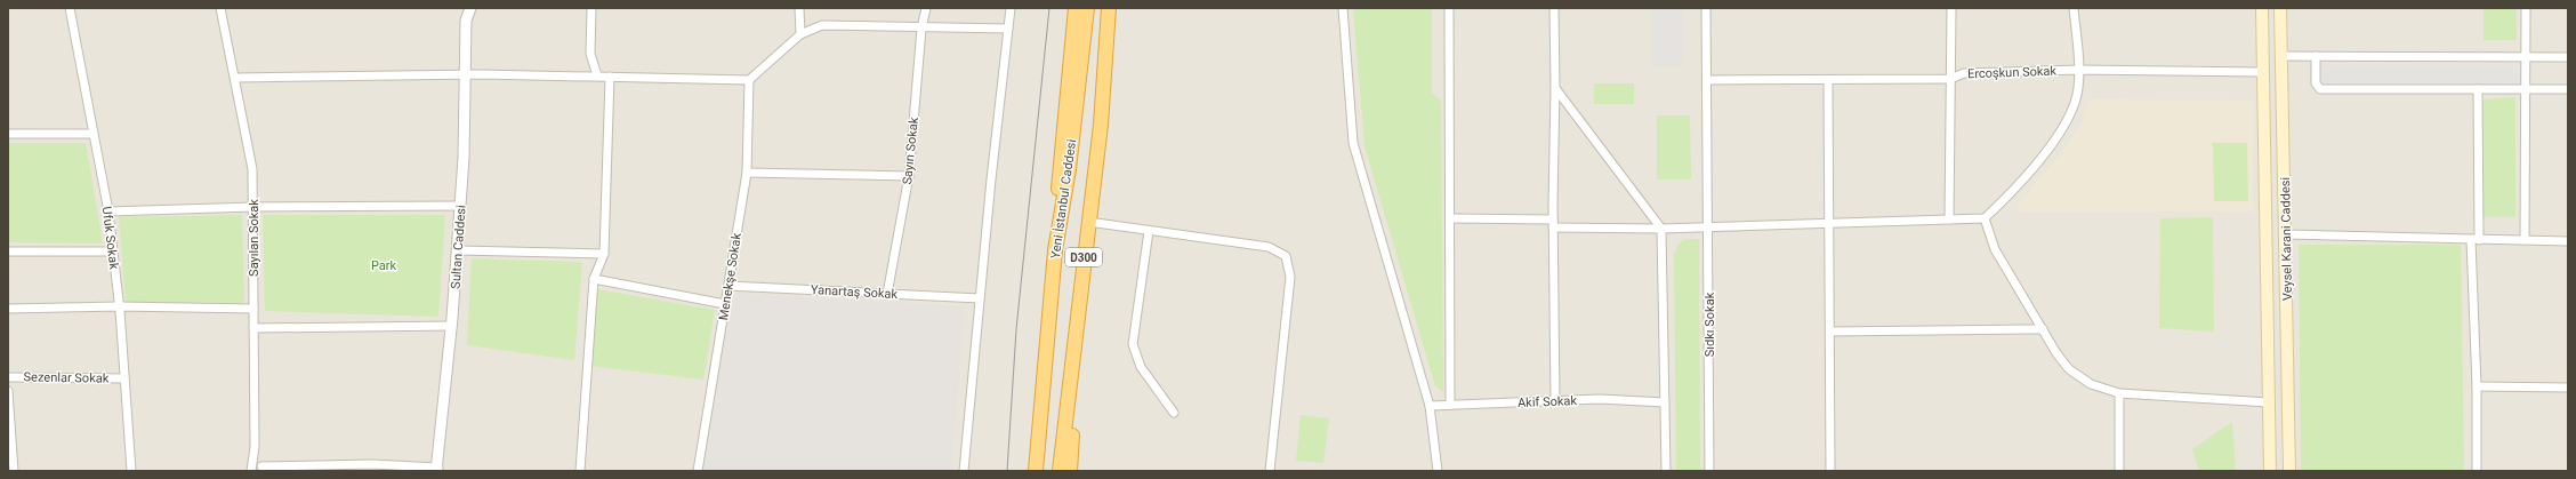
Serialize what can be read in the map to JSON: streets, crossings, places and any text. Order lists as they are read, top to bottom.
{
  "streets": {
    "highway": ["Yeni İstanbul Caddesi", "D300"],
    "main road": ["Veysel Karani Caddesi"],
    "street": [
      "Ercoşkun Sokak",
      "Sayın Sokak",
      "Ufuk Sokak",
      "Sayılan Sokak",
      "Sultan Caddesi",
      "Menekşe Sokak",
      "Yanartaş Sokak",
      "Sıdkı Sokak",
      "Sezenlar Sokak",
      "Akif Sokak"
    ]
  },
  "crossings": [
    ["Ercoşkun Sokak", "Veysel Karani Caddesi"],
    ["Ercoşkun Sokak", "Sıdkı Sokak"],
    ["Sayın Sokak", "Yanartaş Sokak"],
    ["Ufuk Sokak", "Sezenlar Sokak"],
    ["Menekşe Sokak", "Yanartaş Sokak"]
  ],
  "parks": ["Park"]
}
